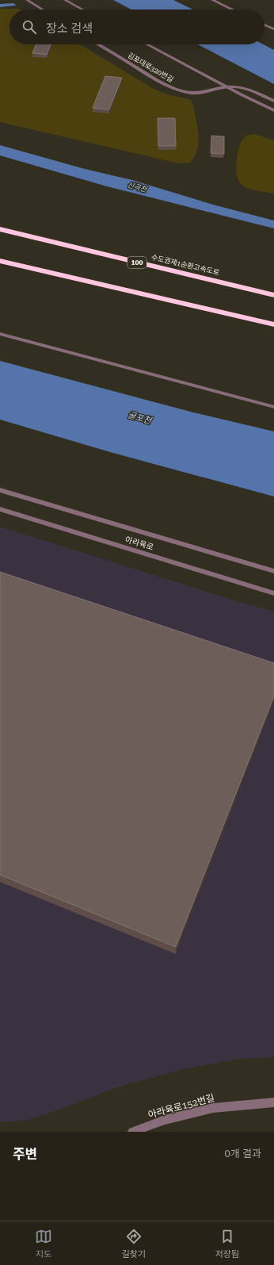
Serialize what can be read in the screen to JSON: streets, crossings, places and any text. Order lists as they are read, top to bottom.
{
  "streets": {
    "highway": ["100", "수도권제1순환고속도로"],
    "street": ["김포대로320번길", "아라육로", "아라육로152번길"]
  },
  "water": ["신곡천", "굴포천"],
  "page": {
    "search": "장소 검색",
    "heading": ["주변", "0개 결과"],
    "nav": ["지도", "길찾기", "저장됨"]
  }
}
